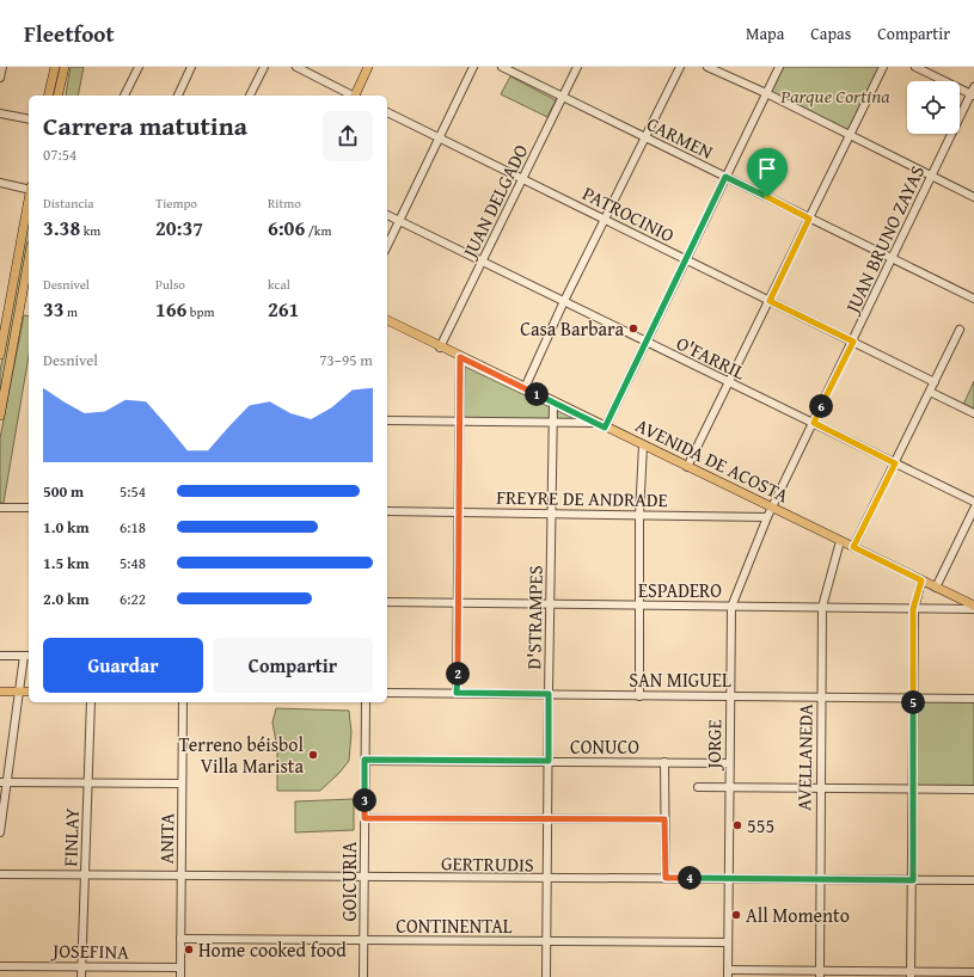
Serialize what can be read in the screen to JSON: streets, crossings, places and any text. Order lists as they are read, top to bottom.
{
  "streets": {
    "main road": ["AVENIDA DE ACOSTA"],
    "street": [
      "CARMEN",
      "JUAN DELGADO",
      "PATROCINIO",
      "JUAN BRUNO ZAYAS",
      "O'FARRIL",
      "FREYRE DE ANDRADE",
      "ESPADERO",
      "D'STRAMPES",
      "SAN MIGUEL",
      "JORGE",
      "CONUCO",
      "AVELLANEDA",
      "FINLAY",
      "ANITA",
      "GERTRUDIS",
      "GOICURIA",
      "CONTINENTAL",
      "JOSEFINA"
    ]
  },
  "crossings": [
    ["CARMEN", "JUAN DELGADO"],
    ["CARMEN", "JUAN BRUNO ZAYAS"],
    ["JUAN DELGADO", "PATROCINIO"],
    ["JUAN DELGADO", "O'FARRIL"],
    ["JUAN DELGADO", "AVENIDA DE ACOSTA"],
    ["PATROCINIO", "JUAN BRUNO ZAYAS"],
    ["JUAN BRUNO ZAYAS", "O'FARRIL"],
    ["JUAN BRUNO ZAYAS", "AVENIDA DE ACOSTA"],
    ["AVENIDA DE ACOSTA", "D'STRAMPES"],
    ["AVENIDA DE ACOSTA", "AVELLANEDA"],
    ["FREYRE DE ANDRADE", "D'STRAMPES"],
    ["FREYRE DE ANDRADE", "JORGE"],
    ["ESPADERO", "D'STRAMPES"],
    ["ESPADERO", "JORGE"],
    ["ESPADERO", "AVELLANEDA"],
    ["D'STRAMPES", "SAN MIGUEL"],
    ["D'STRAMPES", "CONUCO"],
    ["D'STRAMPES", "GERTRUDIS"],
    ["D'STRAMPES", "CONTINENTAL"],
    ["SAN MIGUEL", "JORGE"],
    ["SAN MIGUEL", "AVELLANEDA"],
    ["JORGE", "CONUCO"],
    ["JORGE", "GERTRUDIS"],
    ["JORGE", "CONTINENTAL"],
    ["CONUCO", "GOICURIA"],
    ["AVELLANEDA", "GERTRUDIS"],
    ["FINLAY", "GERTRUDIS"],
    ["FINLAY", "JOSEFINA"],
    ["ANITA", "GERTRUDIS"],
    ["ANITA", "CONTINENTAL"],
    ["ANITA", "JOSEFINA"],
    ["GERTRUDIS", "GOICURIA"],
    ["GOICURIA", "CONTINENTAL"]
  ],
  "parks": ["Parque Cortina"],
  "places": [
    "Casa Barbara",
    "Terreno béisbol Villa Marista",
    "555",
    "All Momento",
    "Home cooked food"
  ],
  "page": {
    "header": "Fleetfoot",
    "nav": ["Mapa", "Capas", "Compartir"],
    "heading": ["Carrera matutina", "07:54"],
    "stats": [
      ["Distancia", "3.38 km"],
      ["Tiempo", "20:37"],
      ["Ritmo", "6:06 /km"],
      ["Desnivel", "33 m"],
      ["Pulso", "166 bpm"],
      ["kcal", "261"]
    ],
    "chart": ["Desnivel", "73–95 m"],
    "pins": [
      "1",
      "6",
      "2",
      "5",
      "3",
      "4"
    ],
    "list": [
      {
        "name": "500 m",
        "note": "5:54"
      },
      {
        "name": "1.0 km",
        "note": "6:18"
      },
      {
        "name": "1.5 km",
        "note": "5:48"
      },
      {
        "name": "2.0 km",
        "note": "6:22"
      }
    ],
    "buttons": ["Guardar", "Compartir"]
  }
}
